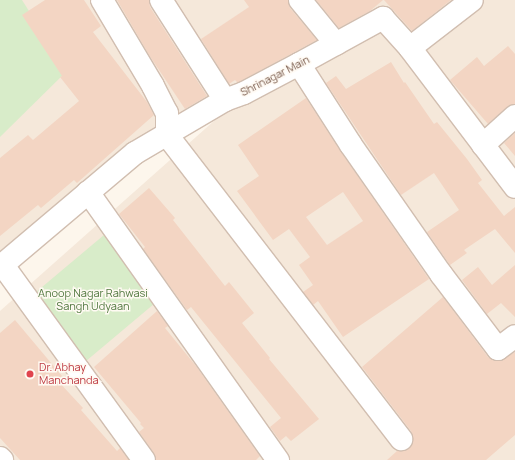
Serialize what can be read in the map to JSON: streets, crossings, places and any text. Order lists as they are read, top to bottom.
{
  "streets": {
    "street": ["Shrinagar Main"]
  },
  "parks": ["Anoop Nagar Rahwasi Sangh Udyaan"],
  "places": ["Dr. Abhay Manchanda"]
}
